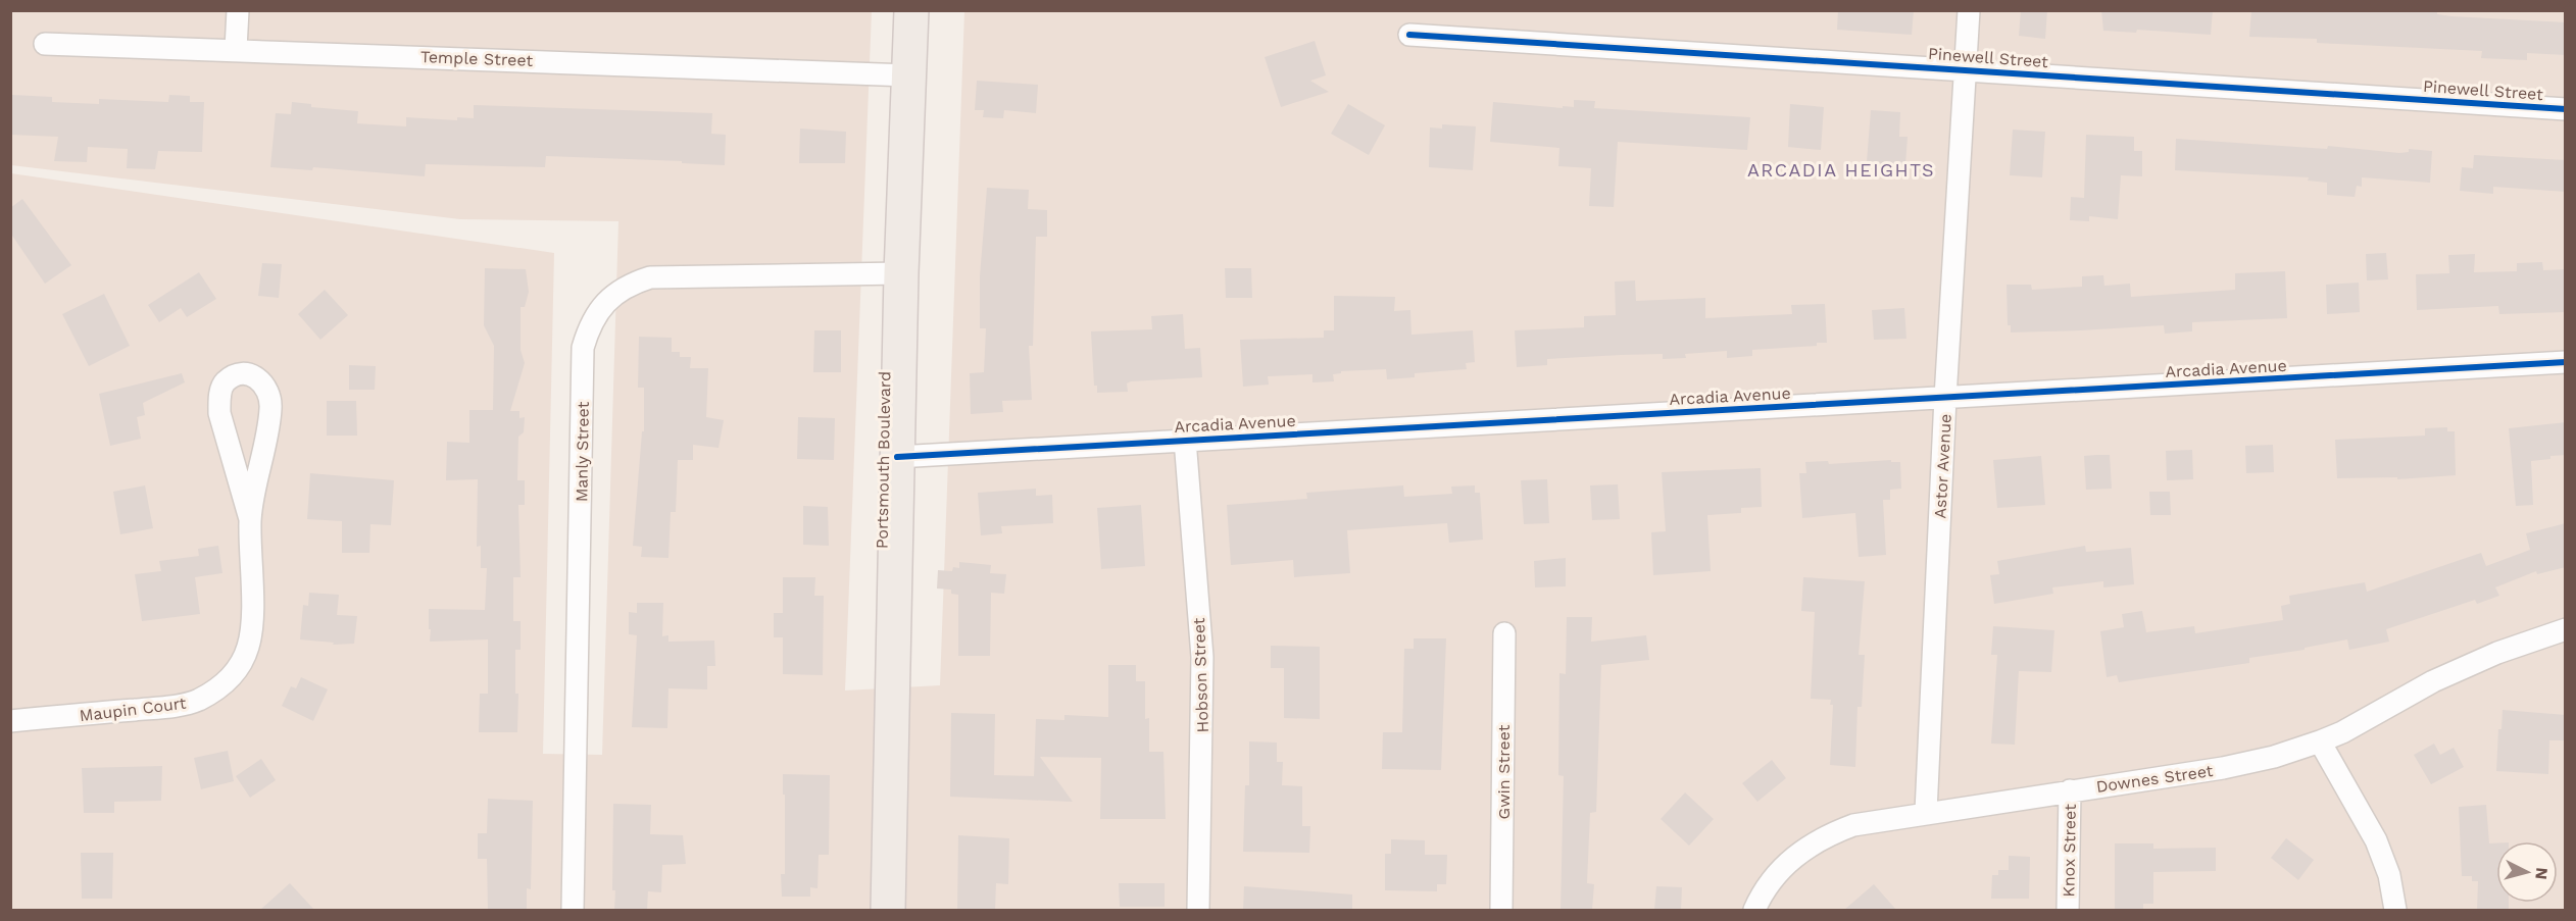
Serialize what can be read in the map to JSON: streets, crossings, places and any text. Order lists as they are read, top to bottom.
{
  "streets": {
    "main road": ["Portsmouth Boulevard"],
    "street": [
      "Pinewell Street",
      "Temple Street",
      "Arcadia Avenue",
      "Manly Street",
      "Astor Avenue",
      "Hobson Street",
      "Maupin Court",
      "Gwin Street",
      "Downes Street",
      "Knox Street"
    ]
  },
  "crossings": [
    ["Pinewell Street", "Astor Avenue"],
    ["Temple Street", "Portsmouth Boulevard"],
    ["Arcadia Avenue", "Portsmouth Boulevard"],
    ["Arcadia Avenue", "Astor Avenue"],
    ["Arcadia Avenue", "Hobson Street"],
    ["Manly Street", "Portsmouth Boulevard"],
    ["Astor Avenue", "Downes Street"],
    ["Downes Street", "Knox Street"]
  ],
  "districts": ["ARCADIA HEIGHTS"],
  "north": "right"
}
